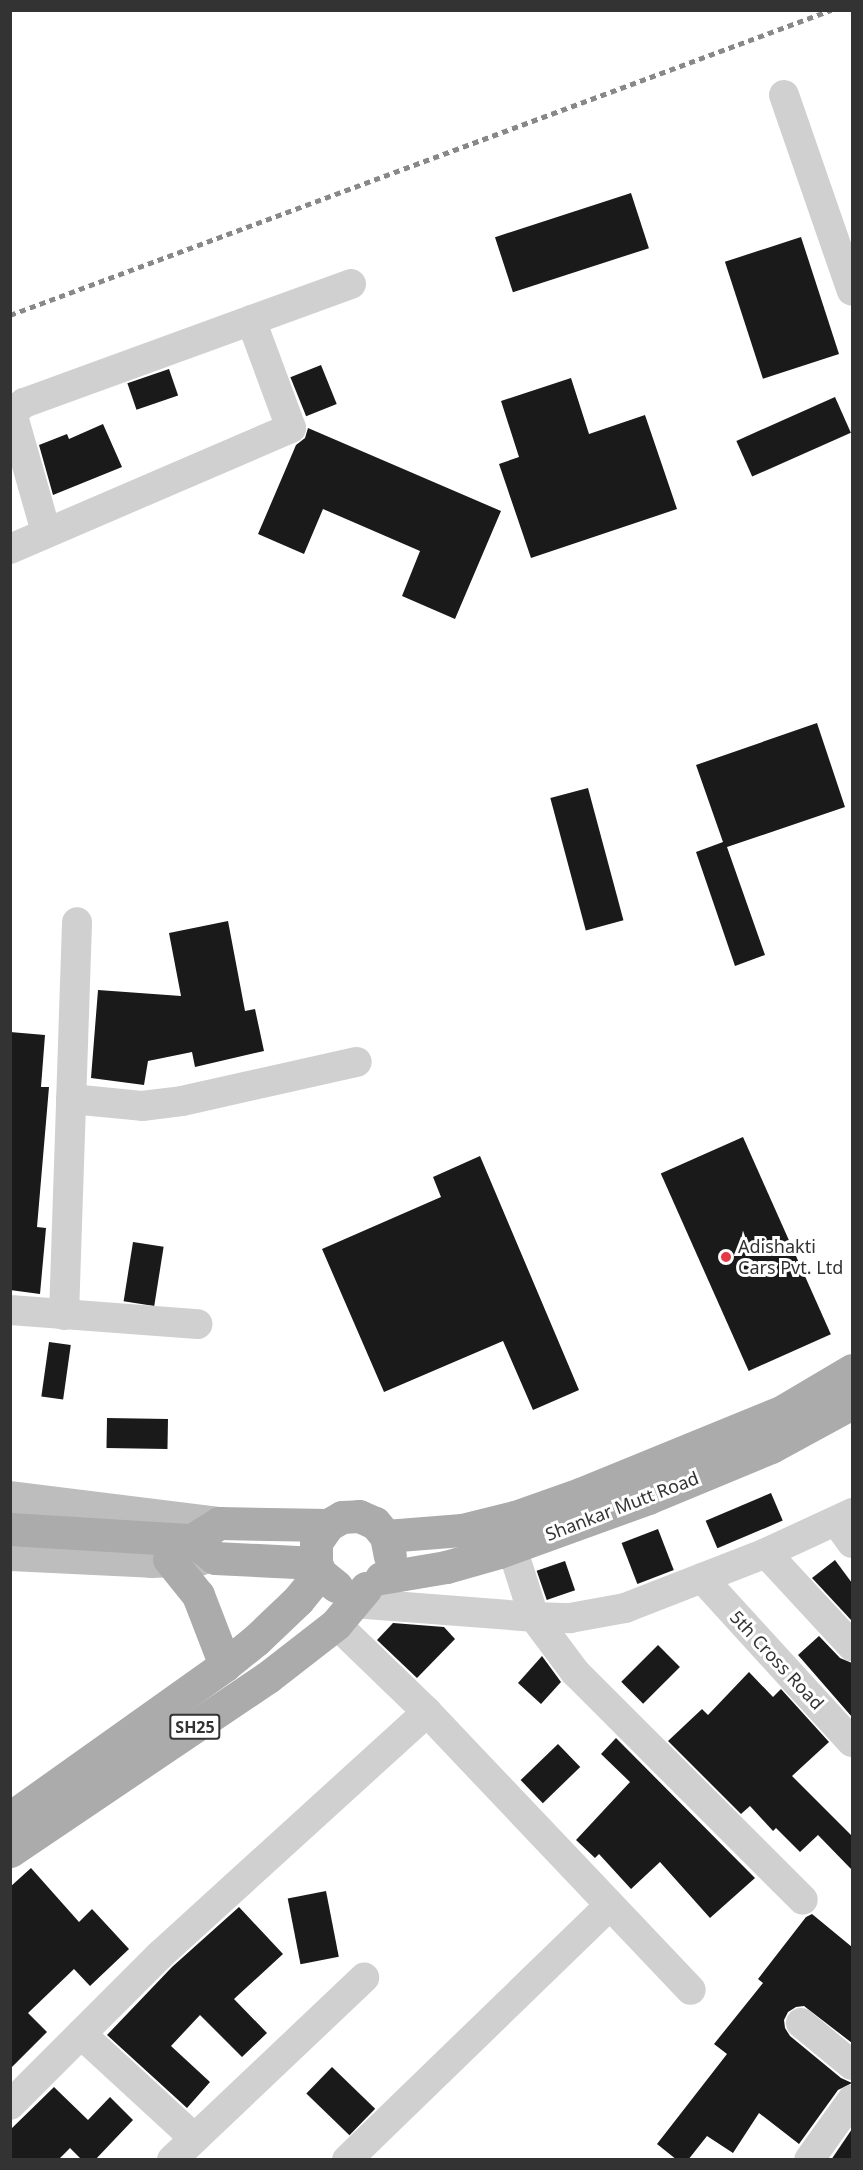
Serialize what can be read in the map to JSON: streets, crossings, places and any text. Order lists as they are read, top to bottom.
{
  "streets": {
    "main road": ["Shankar Mutt Road", "SH25"],
    "street": ["5th Cross Road"]
  },
  "crossings": [
    ["Shankar Mutt Road", "SH25"]
  ],
  "places": ["Adishakti Cars Pvt. Ltd"]
}
